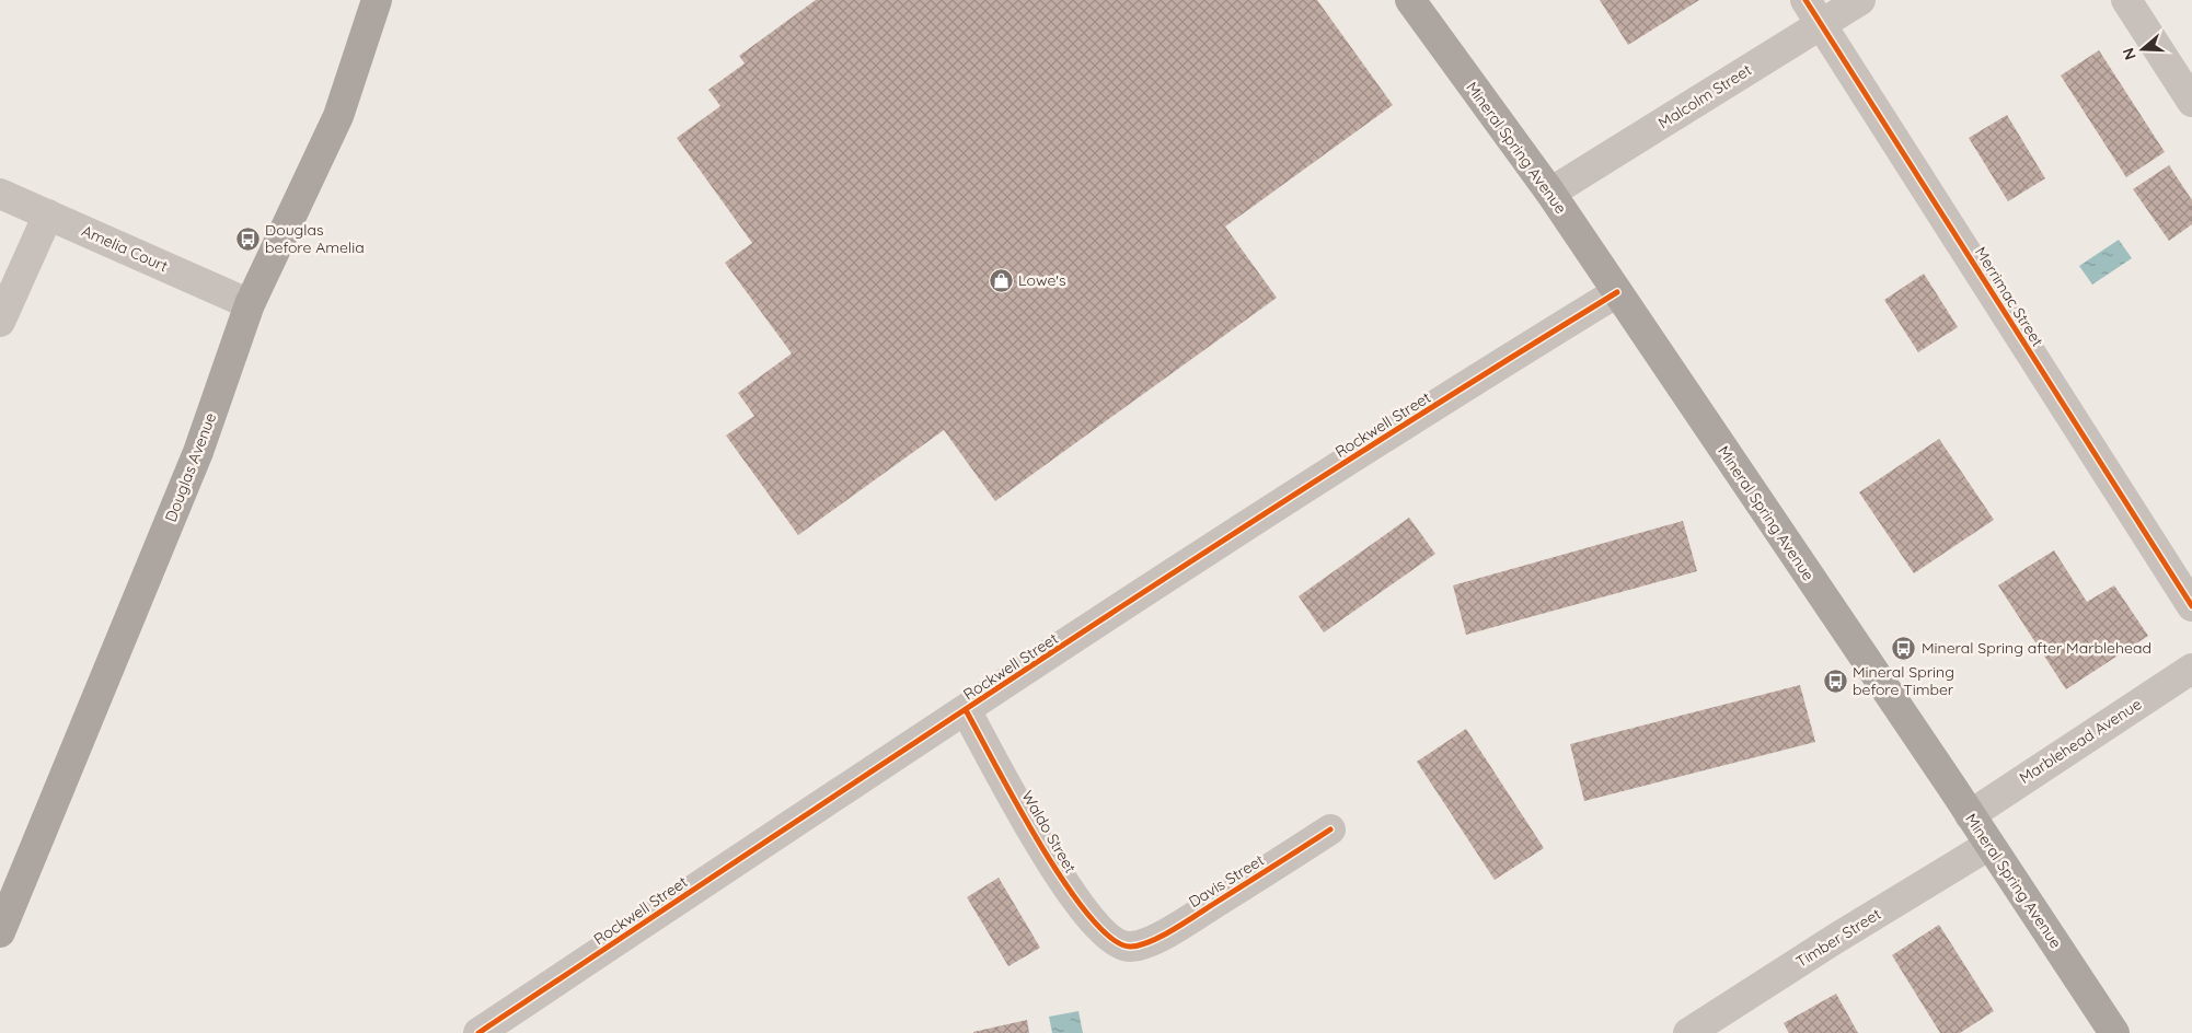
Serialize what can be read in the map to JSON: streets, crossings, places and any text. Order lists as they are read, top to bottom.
{
  "streets": {
    "main road": ["Mineral Spring Avenue", "Douglas Avenue"],
    "street": [
      "Malcolm Street",
      "Amelia Court",
      "Merrimac Street",
      "Rockwell Street",
      "Marblehead Avenue",
      "Waldo Street",
      "Davis Street",
      "Timber Street"
    ]
  },
  "crossings": [
    ["Malcolm Street", "Mineral Spring Avenue"],
    ["Malcolm Street", "Merrimac Street"],
    ["Mineral Spring Avenue", "Rockwell Street"],
    ["Mineral Spring Avenue", "Marblehead Avenue"],
    ["Mineral Spring Avenue", "Timber Street"],
    ["Amelia Court", "Douglas Avenue"],
    ["Rockwell Street", "Waldo Street"],
    ["Waldo Street", "Davis Street"]
  ],
  "places": {
    "bus stop": ["Douglas before Amelia", "Mineral Spring after Marblehead", "Mineral Spring before Timber"],
    "shop": ["Lowe's"]
  },
  "north": "left"
}
